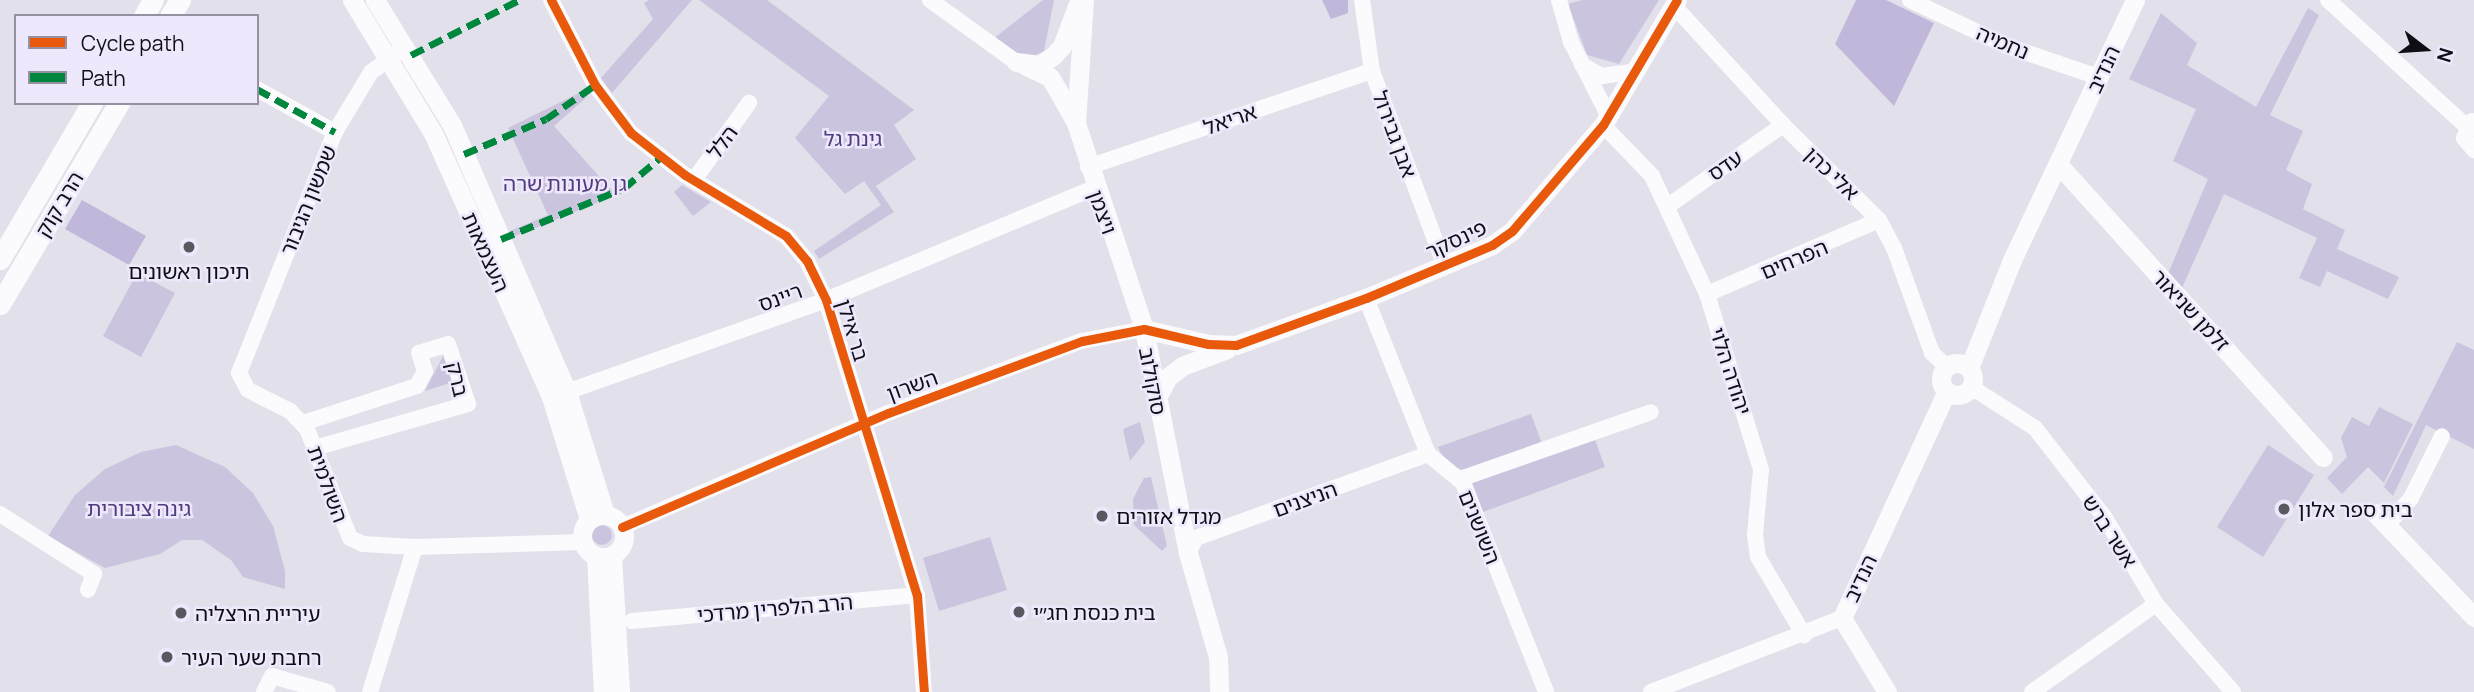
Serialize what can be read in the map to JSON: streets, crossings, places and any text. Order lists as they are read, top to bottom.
{
  "streets": {
    "main road": ["הרב קוק"],
    "street": [
      "נחמיה",
      "הנדיב",
      "אריאל",
      "אבן גבירול",
      "הלל",
      "עדס",
      "אלי כהן",
      "שמשון הגיבור",
      "ויצמן",
      "פינסקר",
      "העצמאות",
      "הפרחים",
      "ריינס",
      "זלמן שניאור",
      "בר אילן",
      "יהודה הלוי",
      "ברק",
      "סוקולוב",
      "השרון",
      "השולמית",
      "הניצנים",
      "השושנים",
      "אשר ברש",
      "הרב הלפרין מרדכי"
    ]
  },
  "crossings": [
    ["נחמיה", "הנדיב"],
    ["הנדיב", "אלי כהן"],
    ["הנדיב", "זלמן שניאור"],
    ["הנדיב", "יהודה הלוי"],
    ["הנדיב", "אשר ברש"],
    ["אריאל", "אבן גבירול"],
    ["אריאל", "ויצמן"],
    ["אבן גבירול", "פינסקר"],
    ["הלל", "בר אילן"],
    ["עדס", "אלי כהן"],
    ["עדס", "יהודה הלוי"],
    ["אלי כהן", "פינסקר"],
    ["אלי כהן", "הפרחים"],
    ["אלי כהן", "אשר ברש"],
    ["שמשון הגיבור", "העצמאות"],
    ["שמשון הגיבור", "השולמית"],
    ["ויצמן", "ריינס"],
    ["ויצמן", "סוקולוב"],
    ["פינסקר", "יהודה הלוי"],
    ["פינסקר", "סוקולוב"],
    ["פינסקר", "השרון"],
    ["העצמאות", "ריינס"],
    ["הפרחים", "יהודה הלוי"],
    ["ריינס", "בר אילן"],
    ["בר אילן", "השרון"],
    ["בר אילן", "הרב הלפרין מרדכי"],
    ["ברק", "השולמית"],
    ["סוקולוב", "השרון"],
    ["סוקולוב", "הניצנים"],
    ["הניצנים", "השושנים"]
  ],
  "parks": ["גינת גל", "גן מעונות שרה", "גינה ציבורית"],
  "places": [
    "תיכון ראשונים",
    "בית ספר אלון",
    "מגדל אזורים",
    "בית כנסת חג״י",
    "עיריית הרצליה",
    "רחבת שער העיר"
  ],
  "legend": ["Cycle path", "Path"],
  "north": "right"
}
